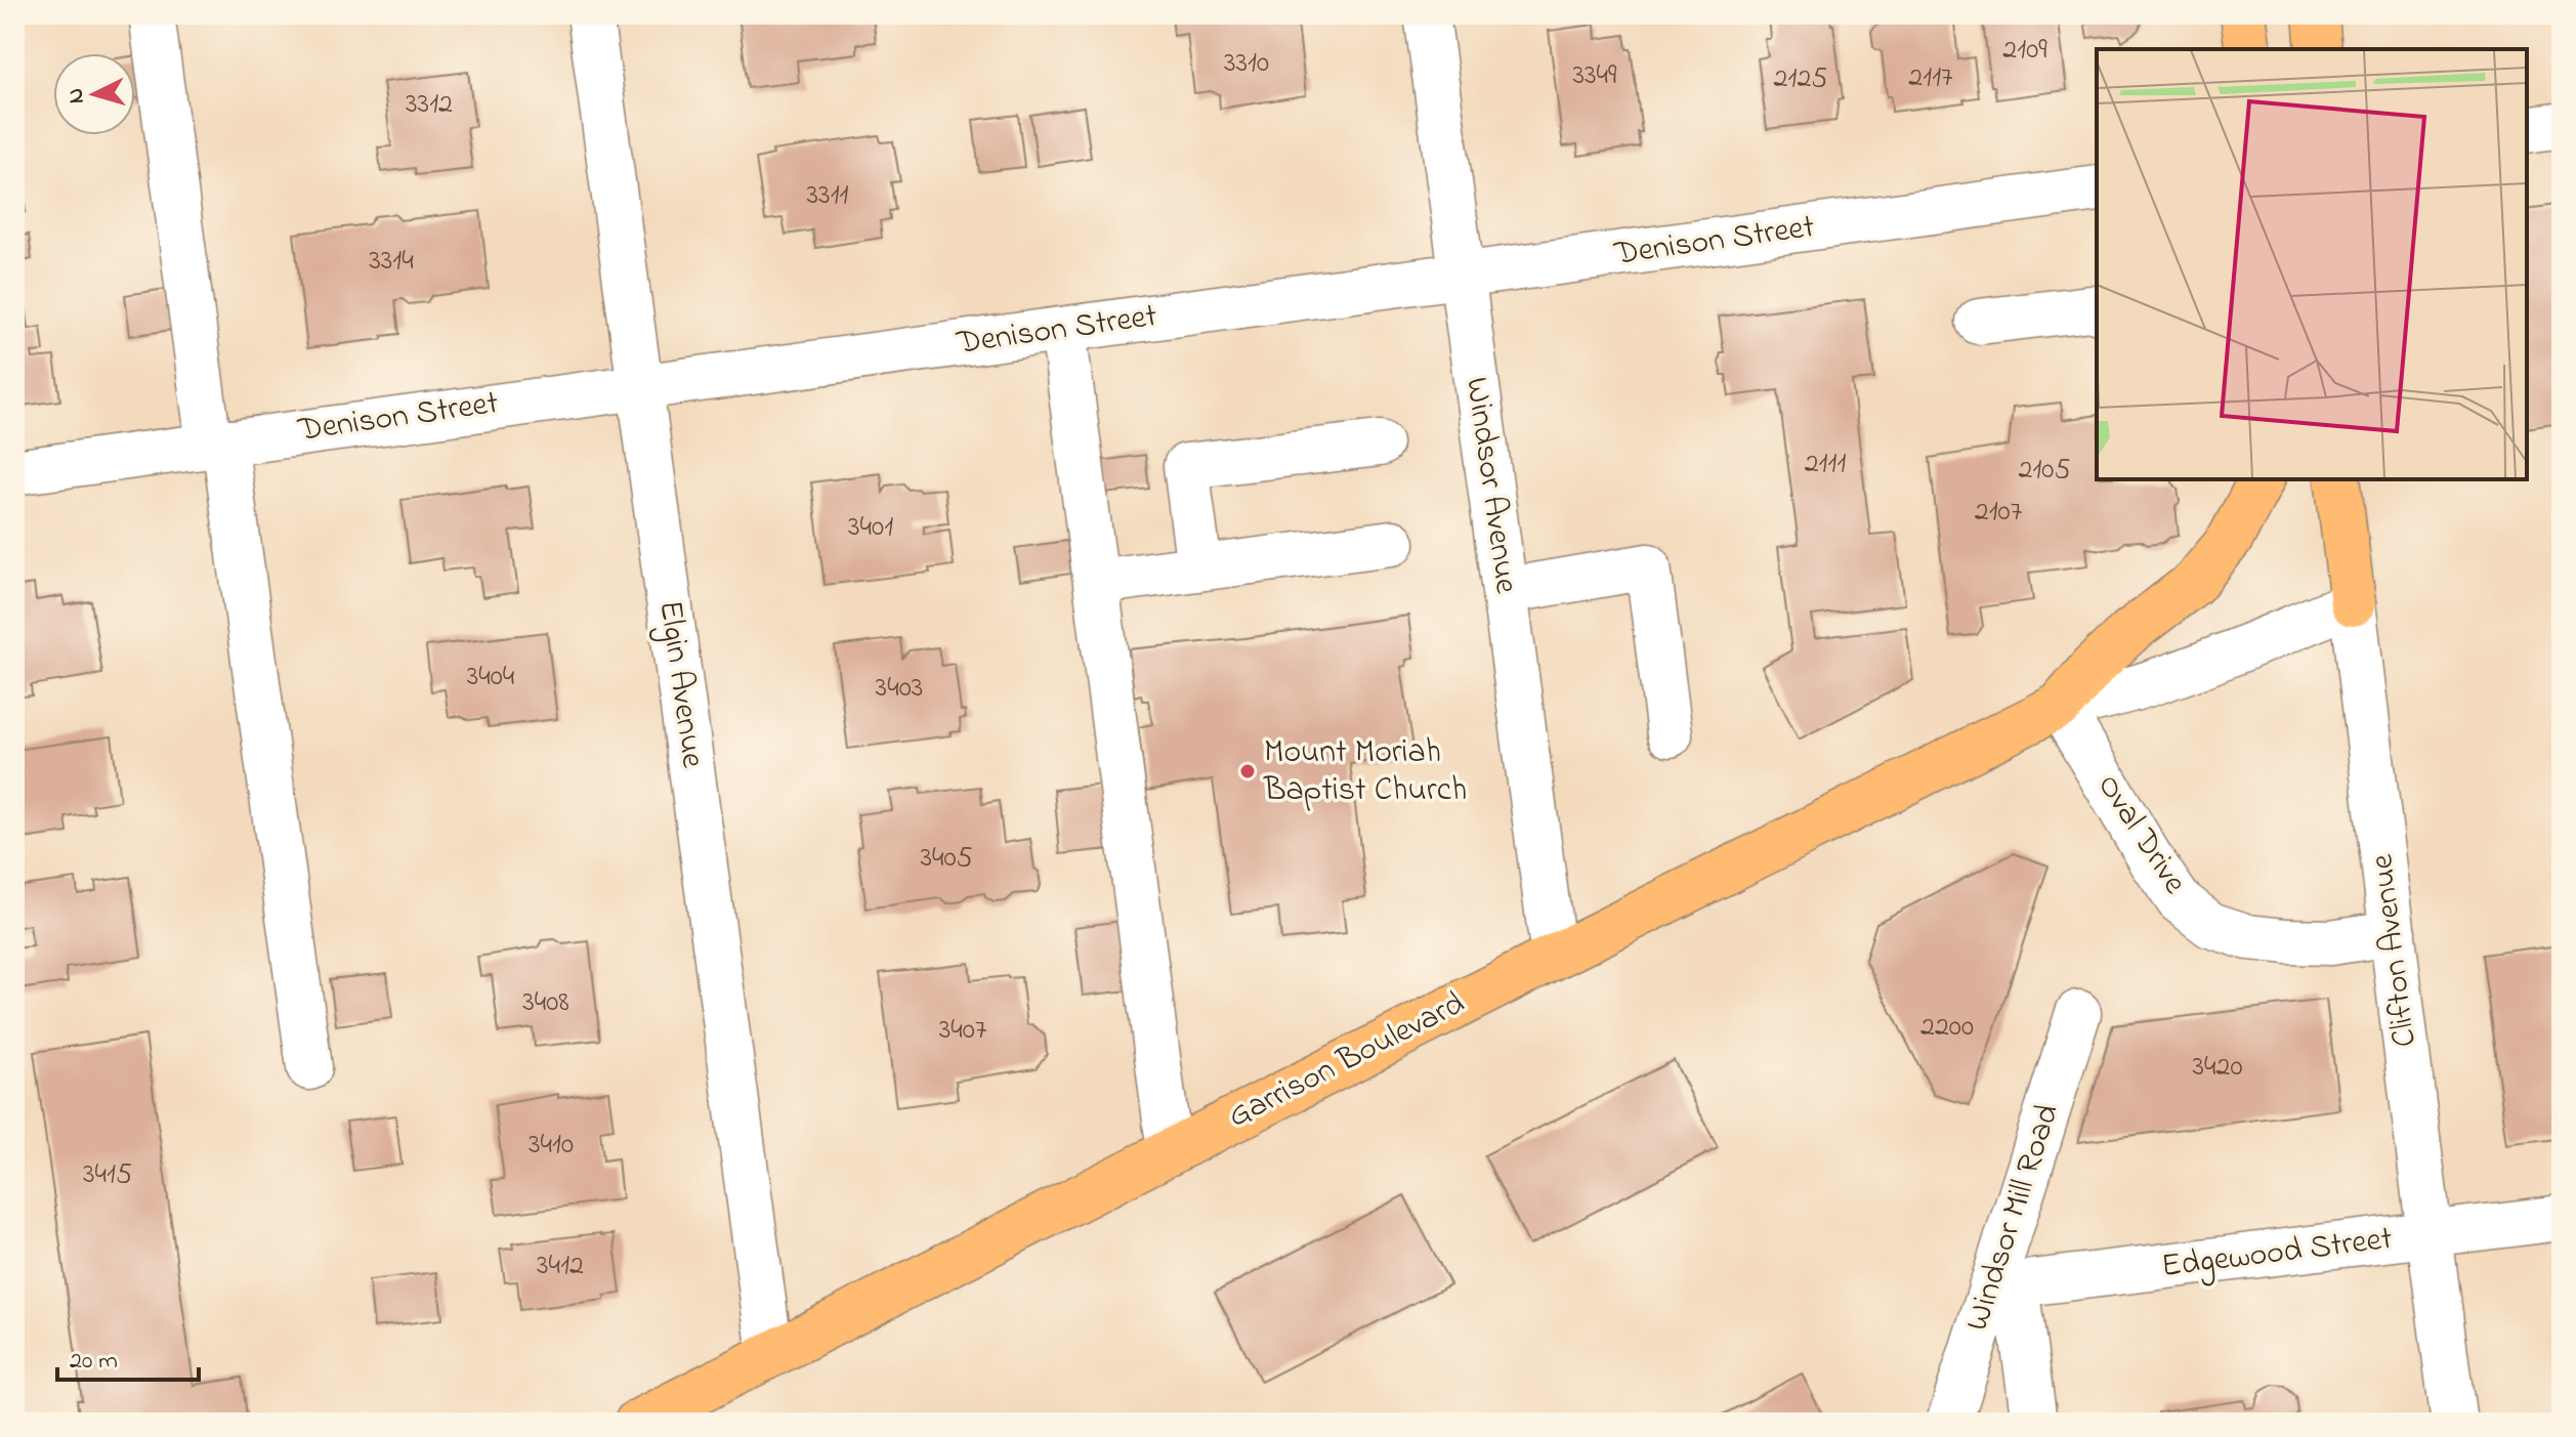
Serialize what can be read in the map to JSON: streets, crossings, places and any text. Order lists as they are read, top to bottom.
{
  "streets": {
    "main road": ["Clifton Avenue", "Garrison Boulevard"],
    "street": [
      "Denison Street",
      "Windsor Avenue",
      "Elgin Avenue",
      "Oval Drive",
      "Windsor Mill Road",
      "Edgewood Street"
    ]
  },
  "crossings": [
    ["Denison Street", "Windsor Avenue"],
    ["Denison Street", "Elgin Avenue"],
    ["Windsor Avenue", "Garrison Boulevard"],
    ["Elgin Avenue", "Garrison Boulevard"],
    ["Oval Drive", "Clifton Avenue"],
    ["Oval Drive", "Garrison Boulevard"],
    ["Clifton Avenue", "Garrison Boulevard"],
    ["Clifton Avenue", "Edgewood Street"],
    ["Windsor Mill Road", "Edgewood Street"]
  ],
  "places": ["Mount Moriah Baptist Church"],
  "house_numbers": [
    "2109",
    "3310",
    "3349",
    "2117",
    "2125",
    "3312",
    "3311",
    "3314",
    "2111",
    "2105",
    "2107",
    "3401",
    "3404",
    "3403",
    "3405",
    "3408",
    "2200",
    "3407",
    "3420",
    "3410",
    "3415",
    "3412"
  ],
  "scale_bar": "20 m",
  "north": "left"
}
